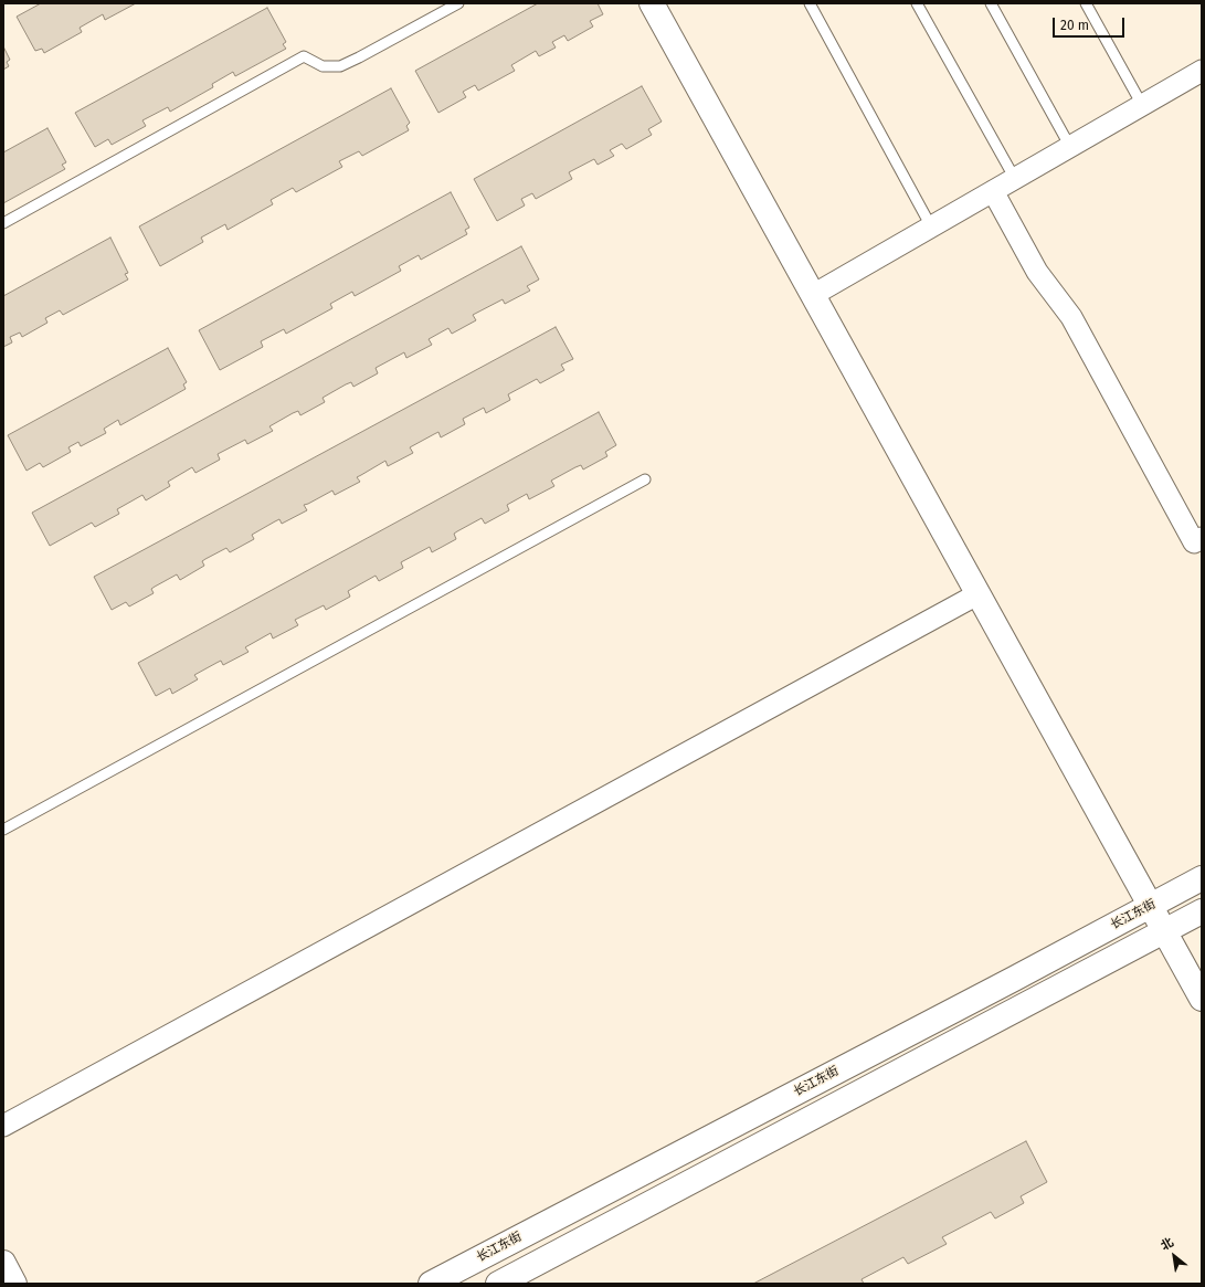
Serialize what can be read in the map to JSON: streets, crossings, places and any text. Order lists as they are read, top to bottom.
{
  "streets": {
    "main road": ["长江东街"]
  },
  "scale_bar": "20 m",
  "north": "top left"
}
